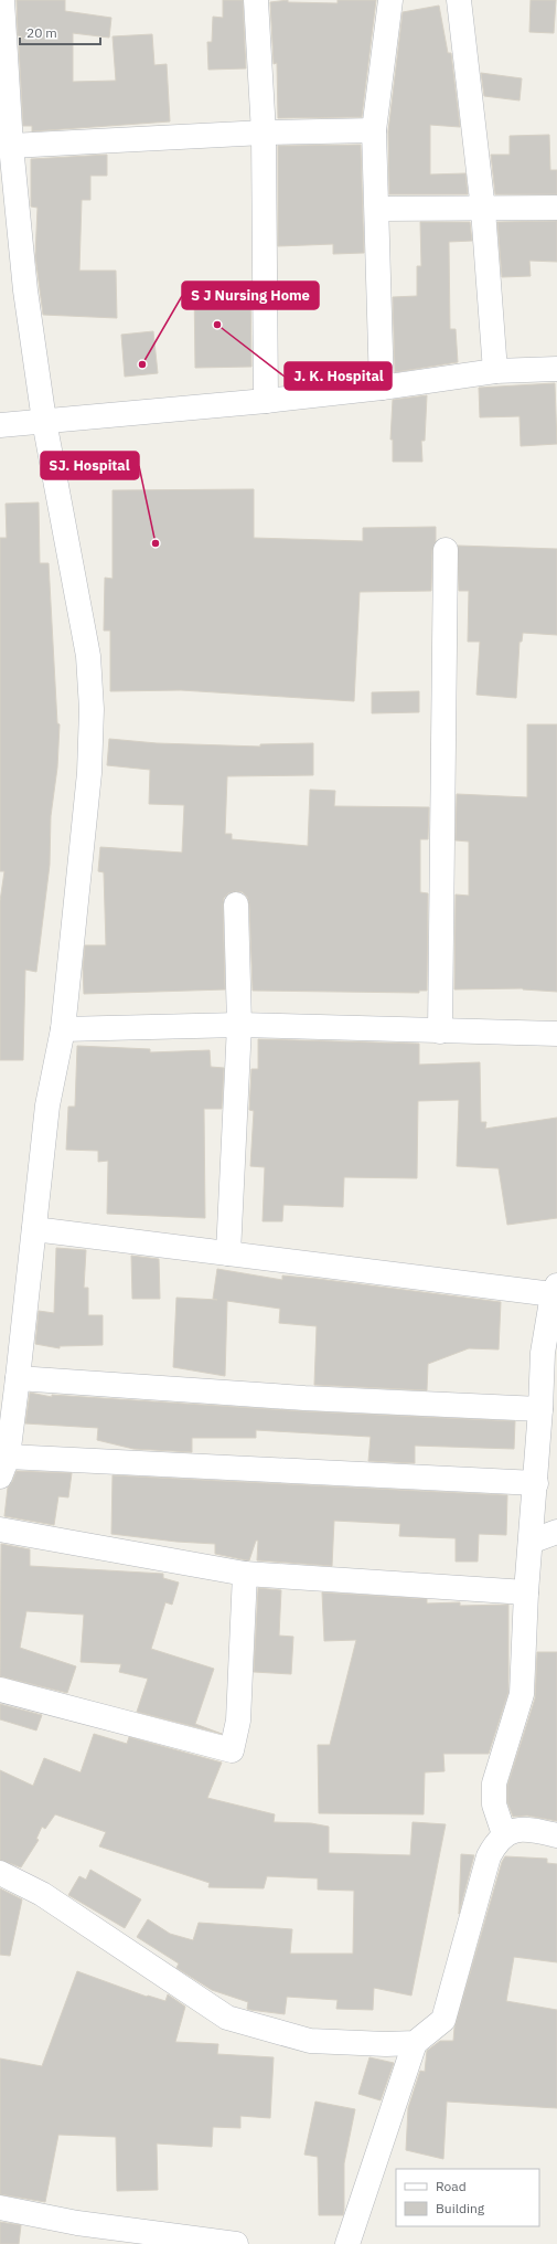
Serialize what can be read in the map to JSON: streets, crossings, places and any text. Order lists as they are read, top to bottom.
{
  "places": ["J. K. Hospital", "S J Nursing Home", "SJ. Hospital"],
  "legend": ["Road", "Building"],
  "scale_bar": "20 m"
}
